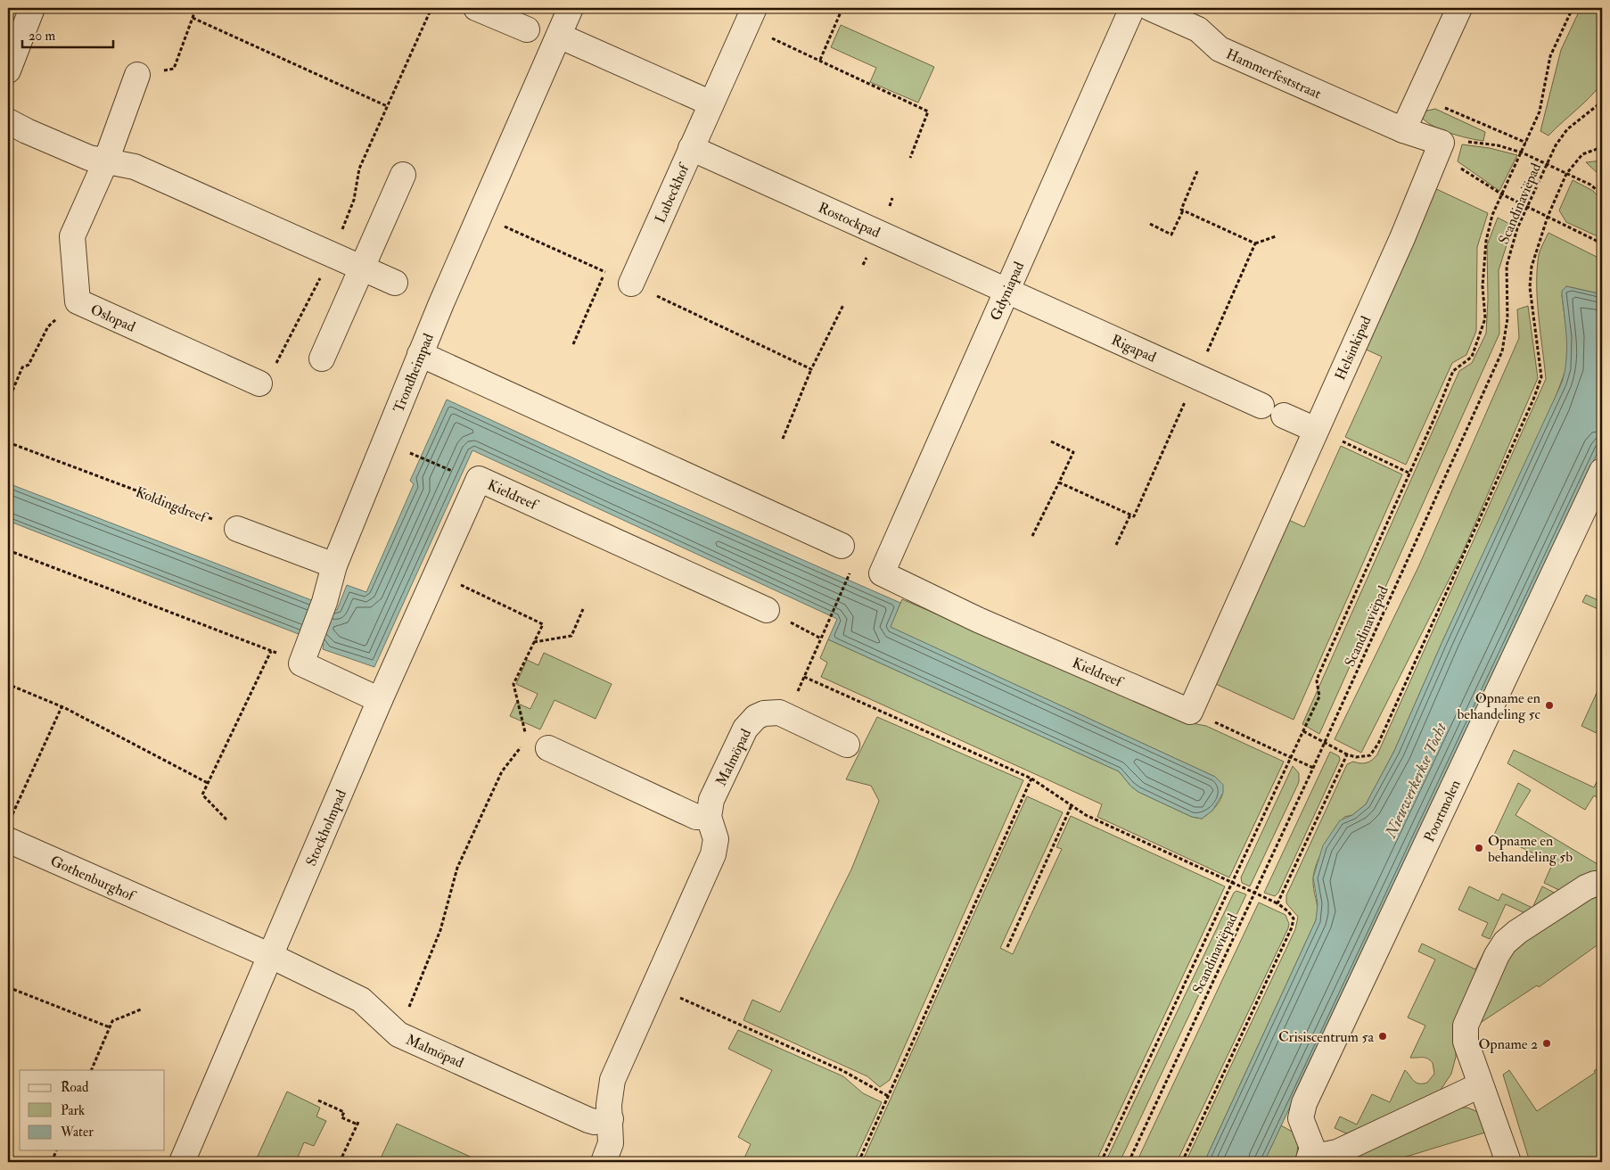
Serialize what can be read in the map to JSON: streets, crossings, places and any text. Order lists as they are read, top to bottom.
{
  "streets": {
    "street": [
      "Hammerfeststraat",
      "Lubeckhof",
      "Rostockpad",
      "Gdyniapad",
      "Oslopad",
      "Rigapad",
      "Helsinkipad",
      "Trondheimpad",
      "Kieldreef",
      "Malmöpad",
      "Poortmolen",
      "Stockholmpad",
      "Gothenburghof"
    ],
    "path": ["Scandinaviëpad", "Koldingdreef"]
  },
  "crossings": [
    ["Lubeckhof", "Rostockpad"],
    ["Rostockpad", "Gdyniapad"],
    ["Rostockpad", "Rigapad"],
    ["Gdyniapad", "Rigapad"],
    ["Gdyniapad", "Kieldreef"],
    ["Helsinkipad", "Kieldreef"],
    ["Kieldreef", "Stockholmpad"],
    ["Malmöpad", "Stockholmpad"],
    ["Malmöpad", "Gothenburghof"],
    ["Stockholmpad", "Gothenburghof"]
  ],
  "water": ["Nieuwerkerkse Tocht"],
  "places": [
    "Opname en behandeling 5c",
    "Opname en behandeling 5b",
    "Crisiscentrum 5a",
    "Opname 2"
  ],
  "legend": ["Road", "Park", "Water"],
  "scale_bar": "20 m"
}
